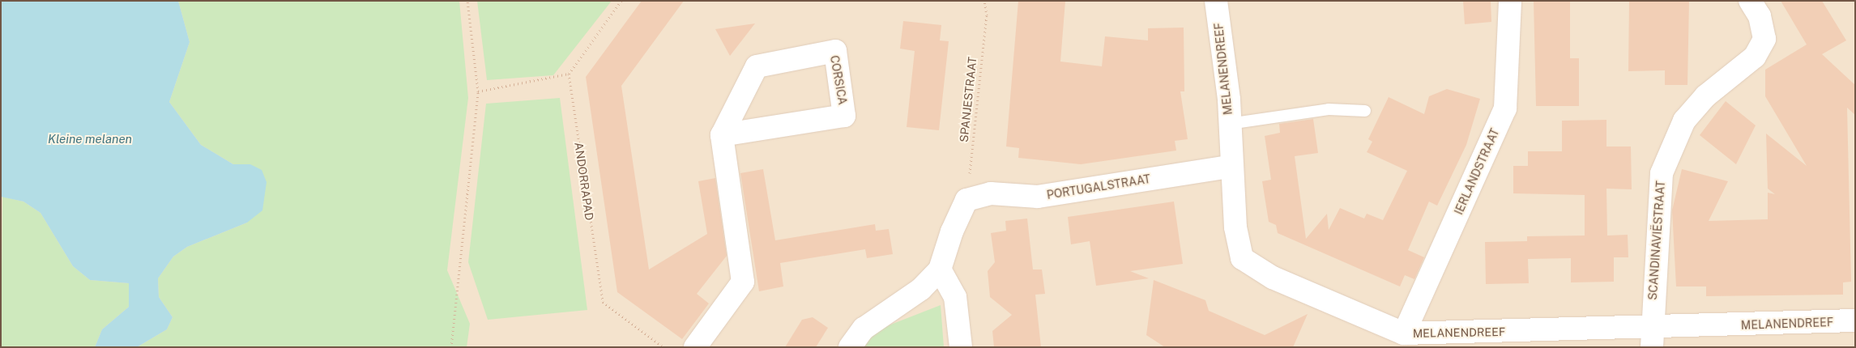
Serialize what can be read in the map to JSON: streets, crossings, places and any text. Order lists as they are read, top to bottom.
{
  "streets": {
    "street": [
      "MELANENDREEF",
      "CORSICA",
      "IERLANDSTRAAT",
      "PORTUGALSTRAAT",
      "SCANDINAVIËSTRAAT"
    ],
    "path": ["SPANJESTRAAT", "ANDORRAPAD"]
  },
  "crossings": [
    ["MELANENDREEF", "IERLANDSTRAAT"],
    ["MELANENDREEF", "PORTUGALSTRAAT"],
    ["MELANENDREEF", "SCANDINAVIËSTRAAT"],
    ["SPANJESTRAAT", "PORTUGALSTRAAT"]
  ],
  "water": ["Kleine melanen"]
}
